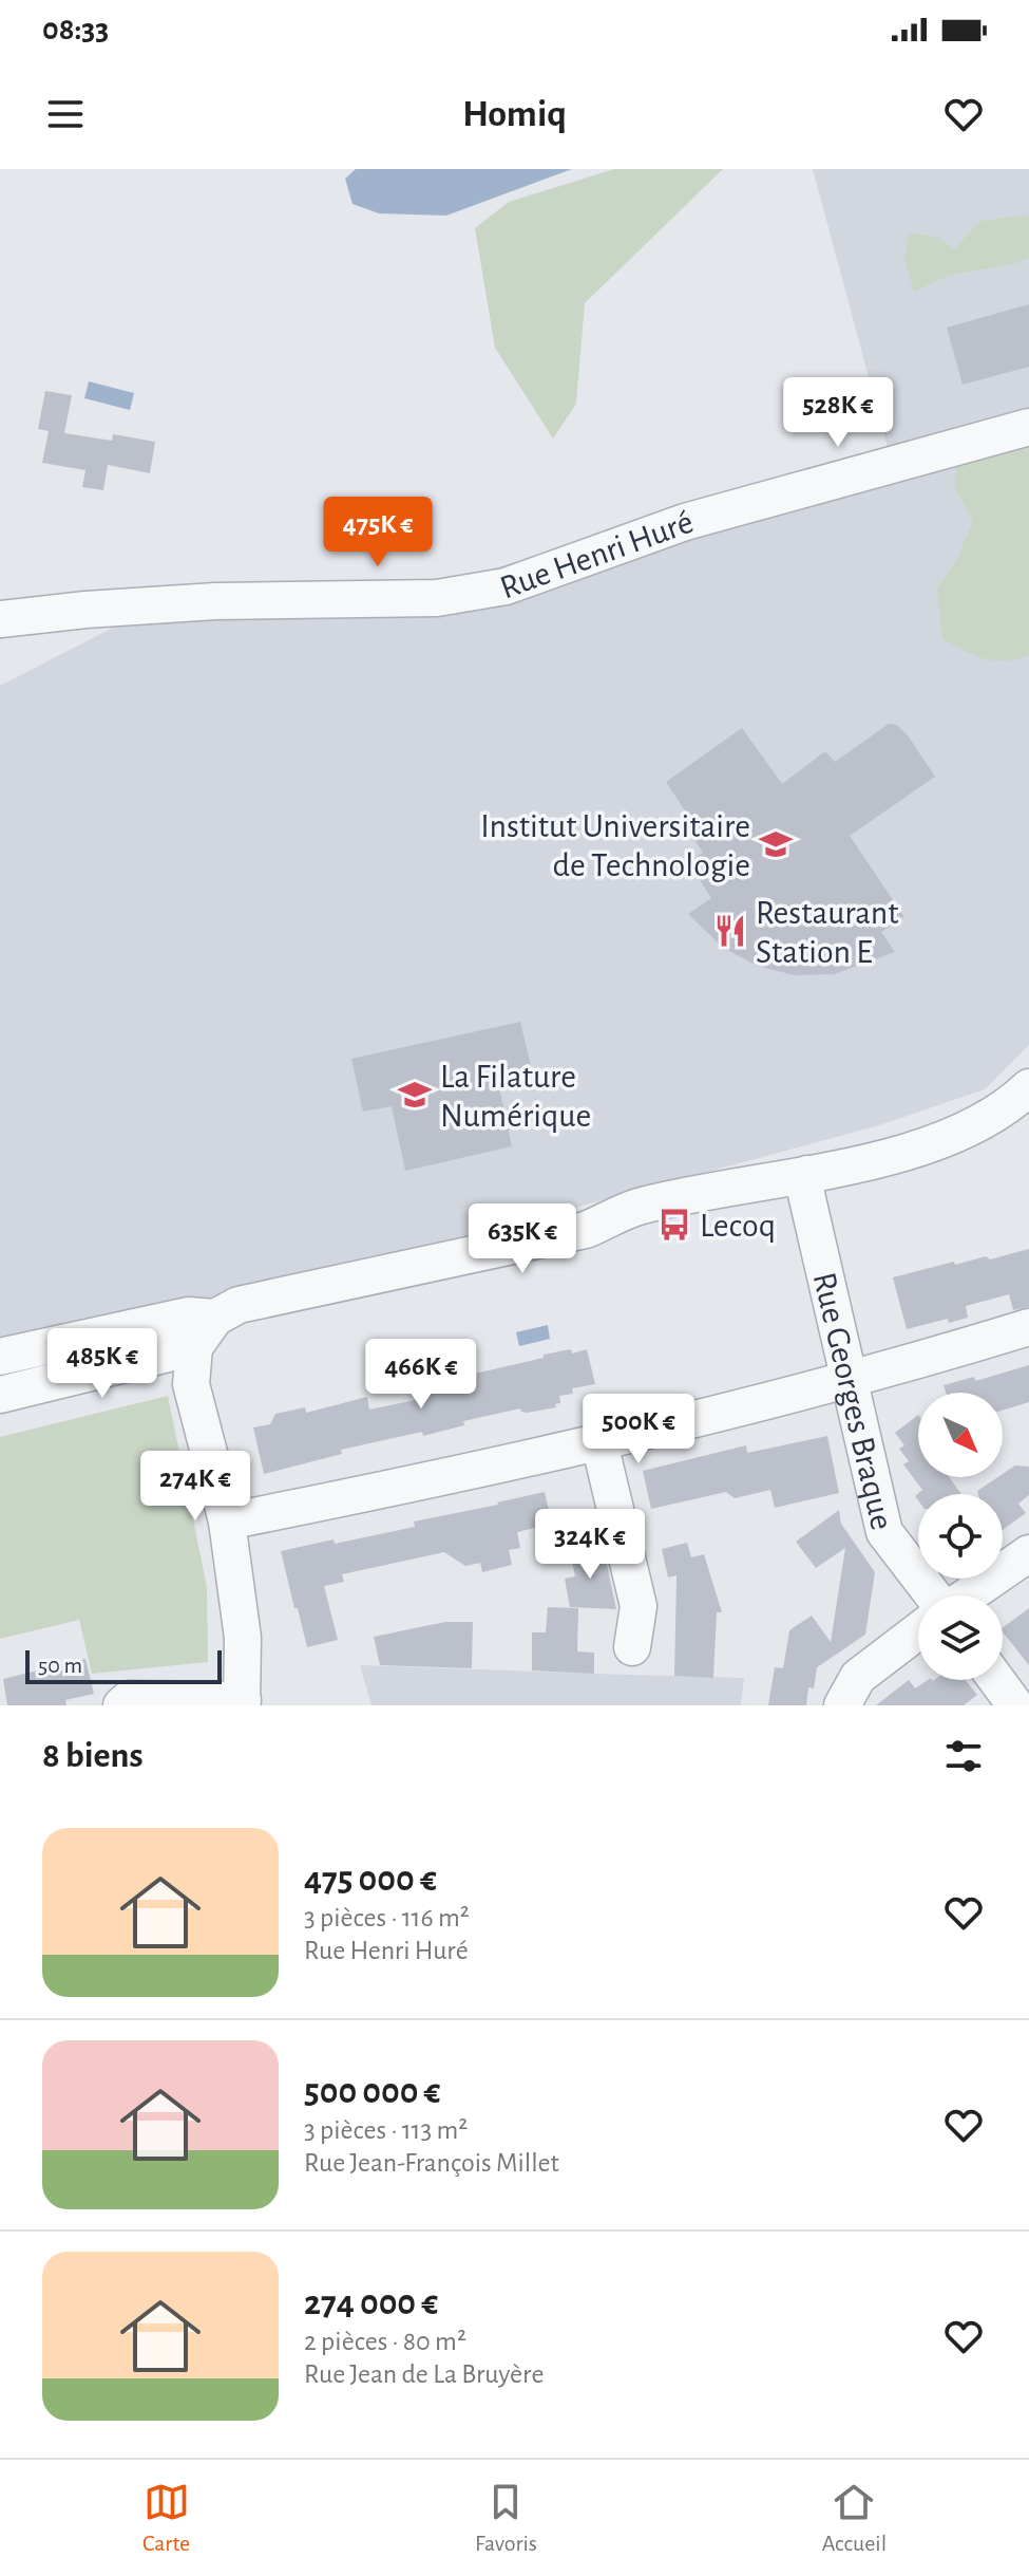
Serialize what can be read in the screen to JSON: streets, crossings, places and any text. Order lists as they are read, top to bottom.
{
  "streets": {
    "street": ["Rue Henri Huré", "Rue Georges Braque"]
  },
  "places": {
    "school or university": ["Institut Universitaire de Technologie", "La Filature Numérique"],
    "restaurant": ["Restaurant Station E"],
    "bus stop": ["Lecoq"]
  },
  "scale_bar": "50 m",
  "north": "bottom right",
  "page": {
    "status": "08:33",
    "header": "Homiq",
    "price": [
      "528K €",
      "475K €",
      "635K €",
      "485K €",
      "466K €",
      "500K €",
      "274K €",
      "324K €"
    ],
    "scale": "50 m",
    "heading": "8 biens",
    "list": [
      {
        "name": "475 000 €",
        "note": "3 pièces · 116 m² · Rue Henri Huré"
      },
      {
        "name": "500 000 €",
        "note": "3 pièces · 113 m² · Rue Jean-François Millet"
      },
      {
        "name": "274 000 €",
        "note": "2 pièces · 80 m² · Rue Jean de La Bruyère"
      }
    ],
    "tabs": ["Carte", "Favoris", "Accueil"]
  }
}
